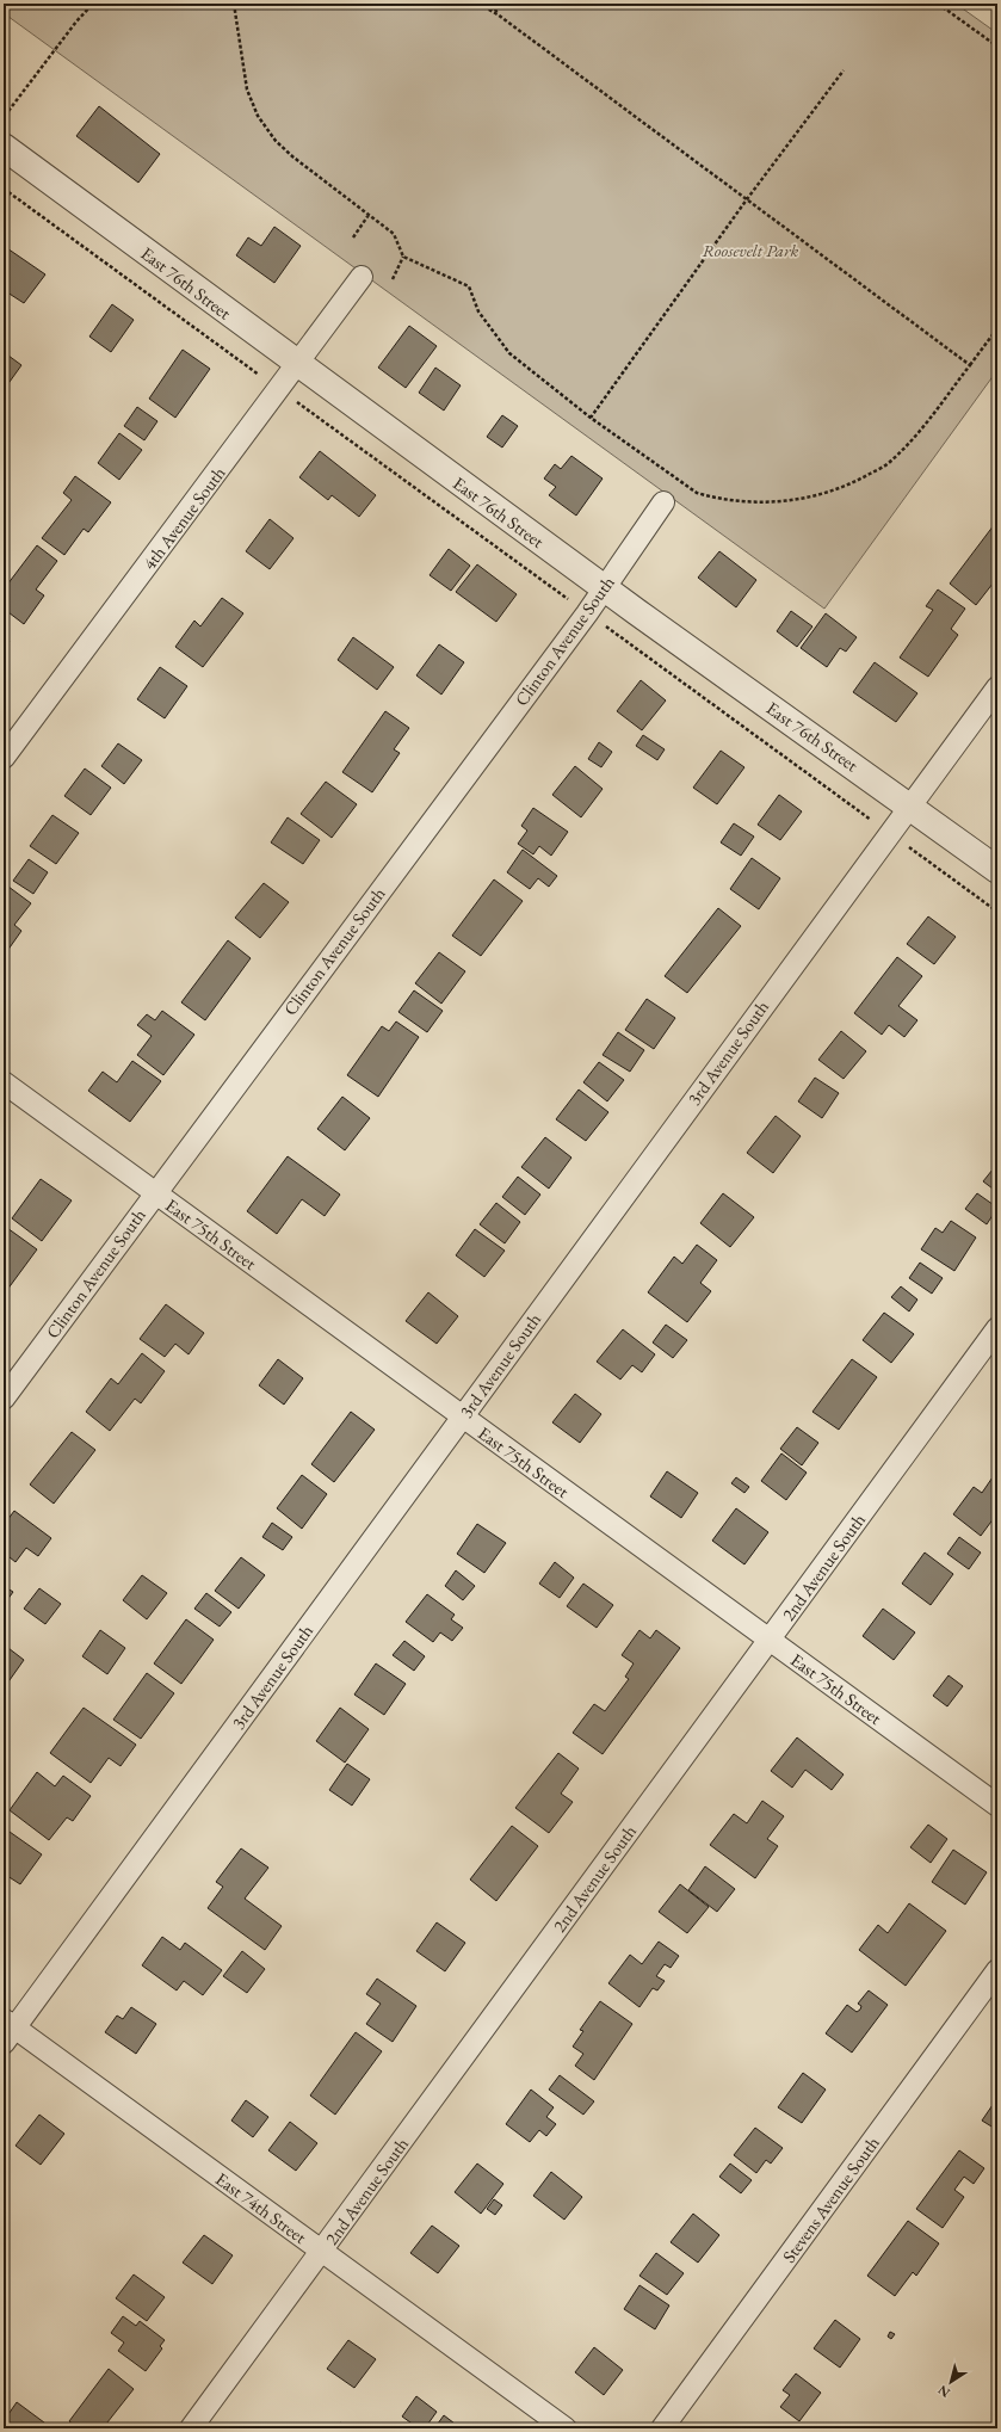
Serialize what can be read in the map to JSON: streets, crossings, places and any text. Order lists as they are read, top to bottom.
{
  "streets": {
    "street": [
      "East 76th Street",
      "4th Avenue South",
      "Clinton Avenue South",
      "3rd Avenue South",
      "East 75th Street",
      "2nd Avenue South",
      "Stevens Avenue South",
      "East 74th Street"
    ]
  },
  "crossings": [
    ["East 76th Street", "4th Avenue South"],
    ["East 76th Street", "Clinton Avenue South"],
    ["East 76th Street", "3rd Avenue South"],
    ["Clinton Avenue South", "East 75th Street"],
    ["3rd Avenue South", "East 75th Street"],
    ["3rd Avenue South", "East 74th Street"],
    ["East 75th Street", "2nd Avenue South"],
    ["2nd Avenue South", "East 74th Street"]
  ],
  "parks": ["Roosevelt Park"],
  "north": "bottom left"
}
